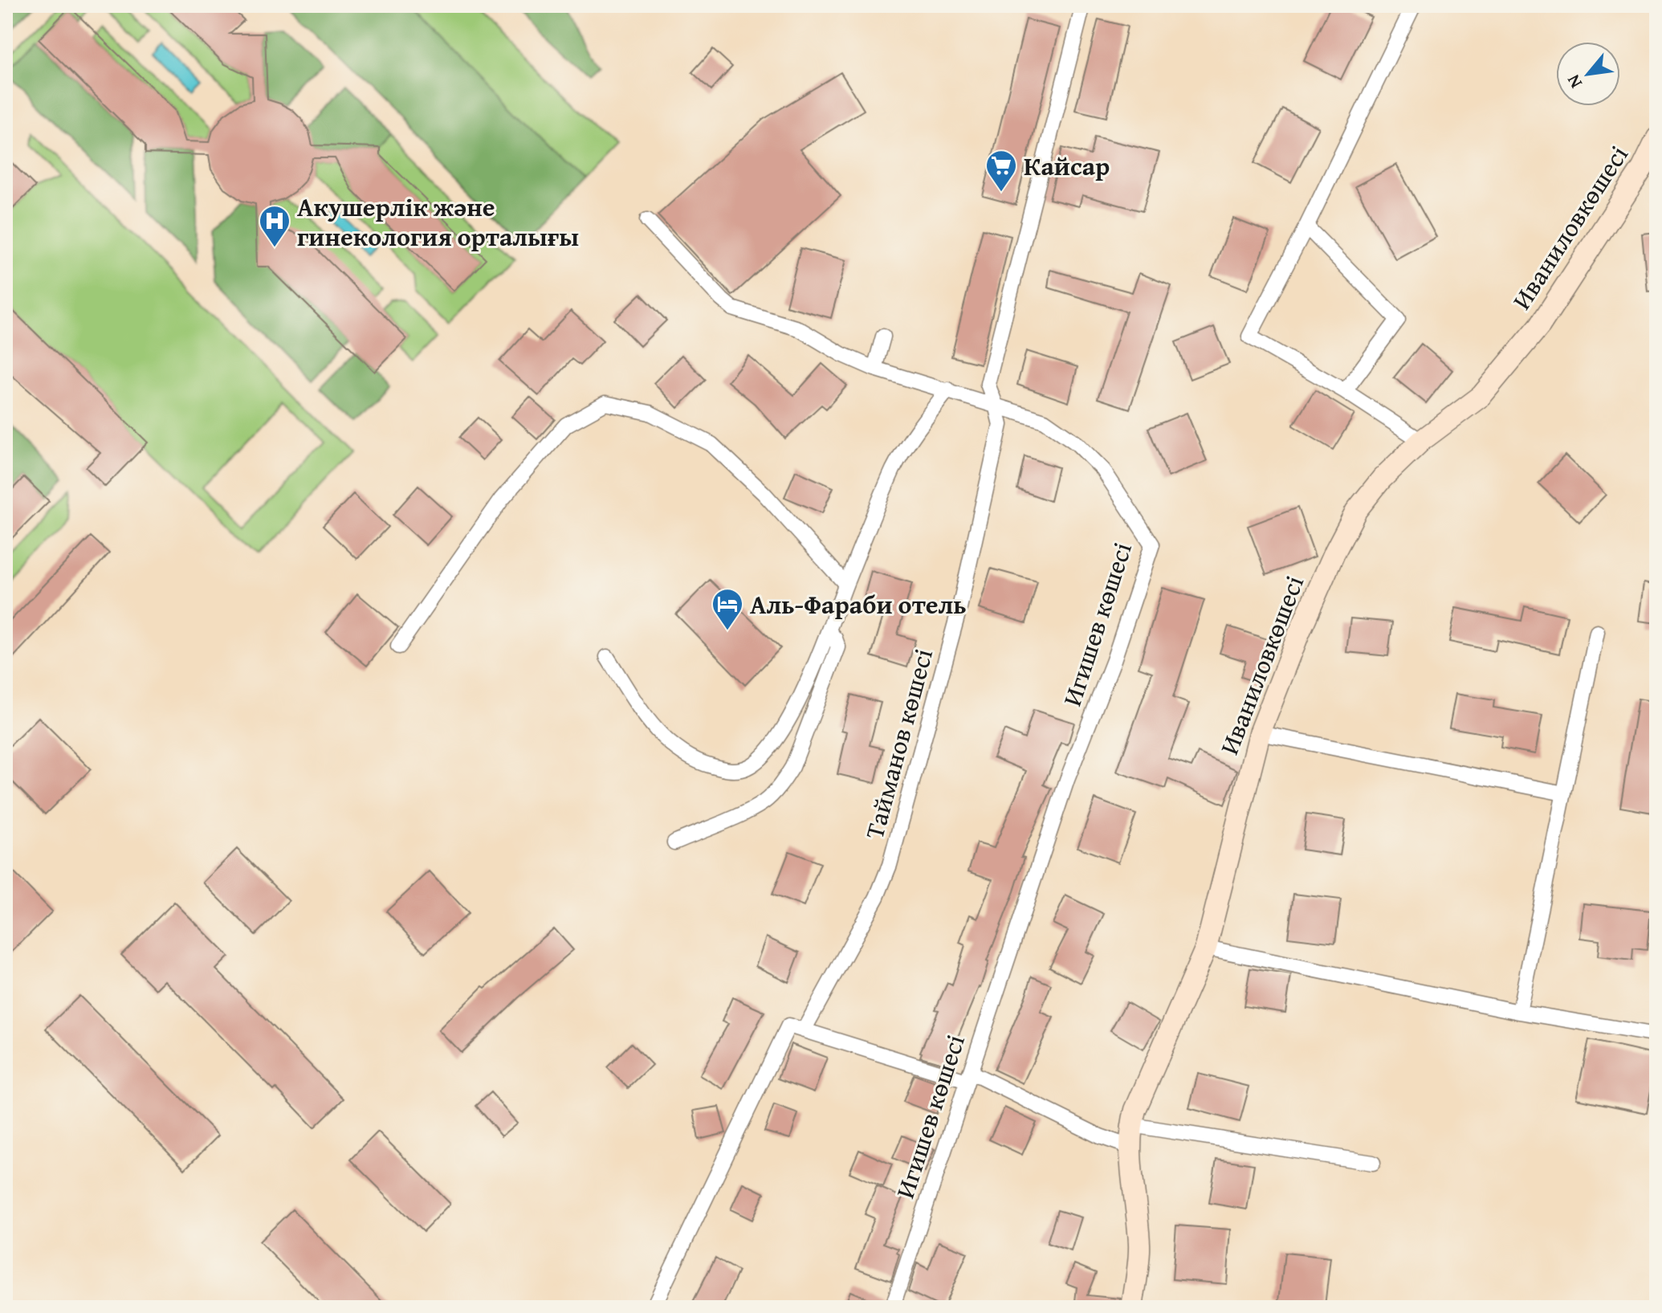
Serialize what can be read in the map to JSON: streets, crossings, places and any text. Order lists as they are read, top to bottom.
{
  "streets": {
    "street": ["Иваниловкөшесі", "Игишев көшесі", "Тайманов көшесі"]
  },
  "crossings": [
    ["Игишев көшесі", "Тайманов көшесі"]
  ],
  "places": {
    "supermarket": ["Кайсар"],
    "hospital": ["Акушерлік және гинекология орталығы"],
    "hotel": ["Аль-Фараби отель"]
  },
  "north": "bottom left"
}
